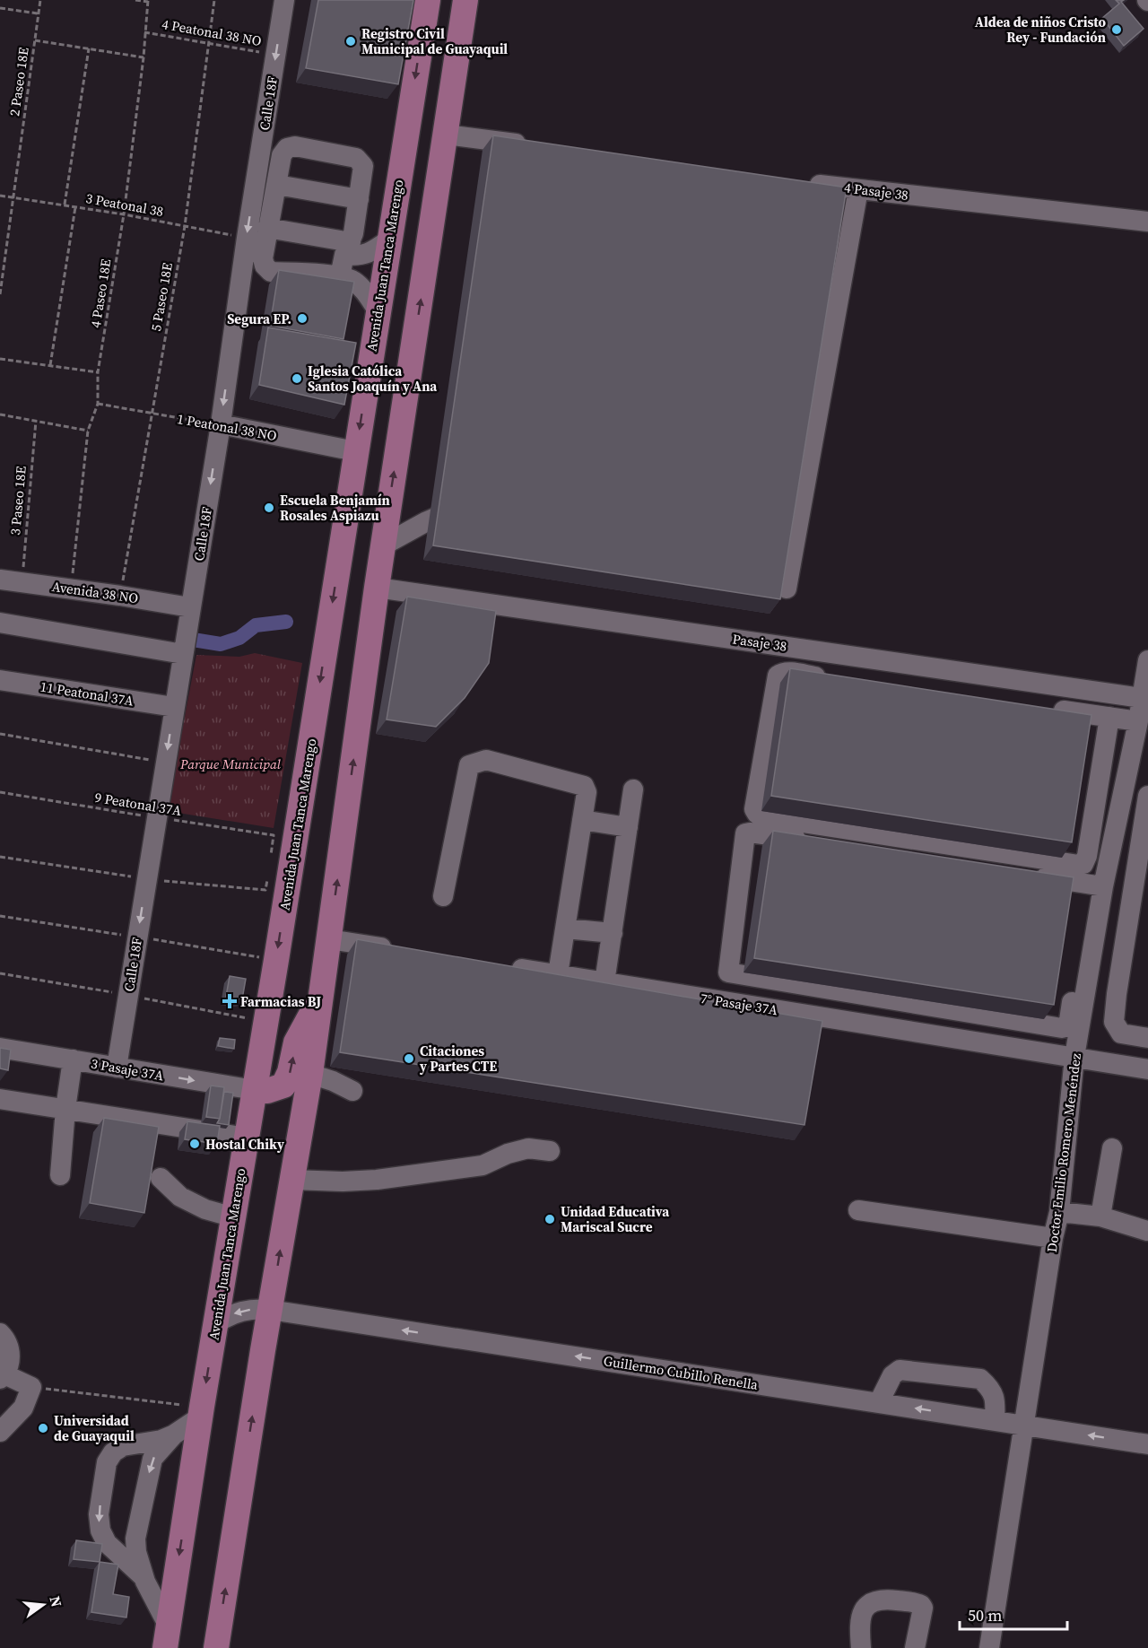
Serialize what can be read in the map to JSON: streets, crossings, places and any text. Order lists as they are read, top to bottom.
{
  "streets": {
    "main road": ["Avenida Juan Tanca Marengo"],
    "street": [
      "Calle 18F",
      "4 Pasaje 38",
      "1 Peatonal 38 NO",
      "Avenida 38 NO",
      "Pasaje 38",
      "11 Peatonal 37A",
      "7° Pasaje 37A",
      "3 Pasaje 37A",
      "Doctor Emilio Romero Menéndez",
      "Guillermo Cubillo Renella"
    ],
    "path": [
      "4 Peatonal 38 NO",
      "2 Paseo 18E",
      "3 Peatonal 38",
      "4 Paseo 18E",
      "5 Paseo 18E",
      "3 Paseo 18E",
      "9 Peatonal 37A"
    ]
  },
  "crossings": [
    ["4 Peatonal 38 NO", "Calle 18F"],
    ["4 Peatonal 38 NO", "4 Paseo 18E"],
    ["4 Peatonal 38 NO", "5 Paseo 18E"],
    ["2 Paseo 18E", "3 Peatonal 38"],
    ["Calle 18F", "3 Peatonal 38"],
    ["Calle 18F", "1 Peatonal 38 NO"],
    ["Calle 18F", "Avenida 38 NO"],
    ["Calle 18F", "11 Peatonal 37A"],
    ["Calle 18F", "9 Peatonal 37A"],
    ["Calle 18F", "3 Pasaje 37A"],
    ["3 Peatonal 38", "4 Paseo 18E"],
    ["3 Peatonal 38", "5 Paseo 18E"],
    ["Avenida Juan Tanca Marengo", "1 Peatonal 38 NO"],
    ["Avenida Juan Tanca Marengo", "3 Pasaje 37A"],
    ["Avenida Juan Tanca Marengo", "Guillermo Cubillo Renella"],
    ["4 Paseo 18E", "1 Peatonal 38 NO"],
    ["4 Paseo 18E", "Avenida 38 NO"],
    ["5 Paseo 18E", "1 Peatonal 38 NO"],
    ["5 Paseo 18E", "Avenida 38 NO"],
    ["3 Paseo 18E", "Avenida 38 NO"],
    ["Pasaje 38", "Doctor Emilio Romero Menéndez"],
    ["7° Pasaje 37A", "Doctor Emilio Romero Menéndez"],
    ["Doctor Emilio Romero Menéndez", "Guillermo Cubillo Renella"]
  ],
  "one_way": ["Calle 18F"],
  "parks": ["Parque Municipal"],
  "places": {
    "other": [
      "Aldea de niños Cristo Rey - Fundación",
      "Registro Civil Municipal de Guayaquil",
      "Segura EP.",
      "Iglesia Católica Santos Joaquín y Ana",
      "Escuela Benjamín Rosales Aspiazu",
      "Citaciones y Partes CTE",
      "Hostal Chiky",
      "Unidad Educativa Mariscal Sucre",
      "Universidad de Guayaquil"
    ],
    "health": ["Farmacias BJ"]
  },
  "scale_bar": "50 m",
  "north": "right"
}
